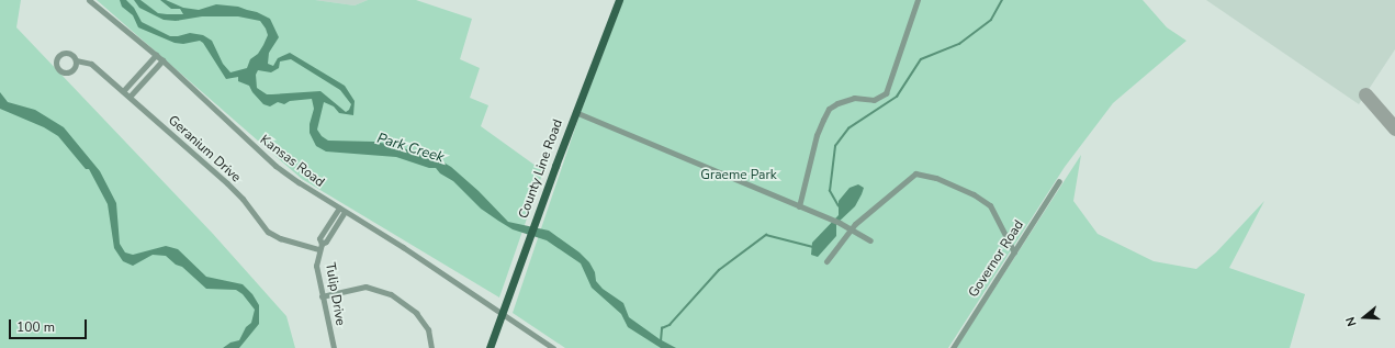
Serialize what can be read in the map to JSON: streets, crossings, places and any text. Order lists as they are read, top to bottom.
{
  "streets": {
    "main road": ["County Line Road"],
    "street": [
      "Geranium Drive",
      "Kansas Road",
      "Governor Road",
      "Tulip Drive"
    ]
  },
  "crossings": [
    ["Geranium Drive", "Tulip Drive"],
    ["Kansas Road", "County Line Road"],
    ["Kansas Road", "Tulip Drive"]
  ],
  "water": ["Park Creek"],
  "parks": ["Graeme Park"],
  "scale_bar": "100 m",
  "north": "left"
}
